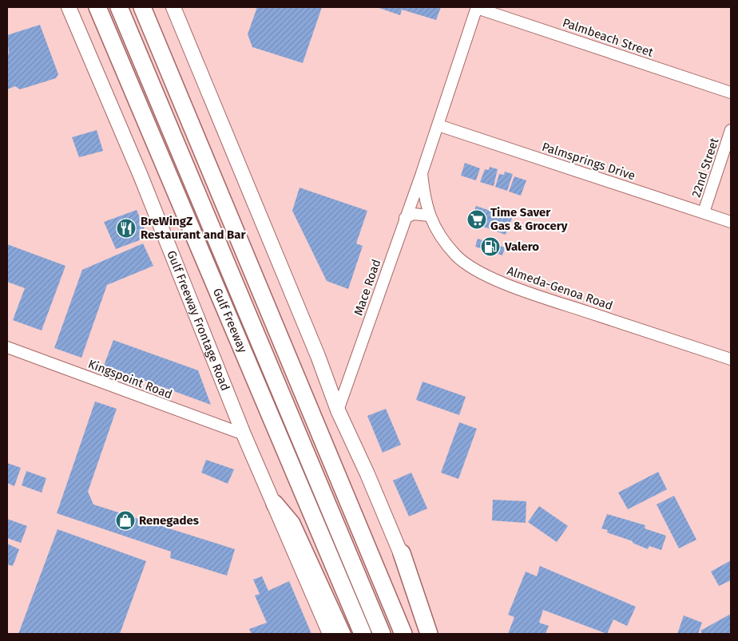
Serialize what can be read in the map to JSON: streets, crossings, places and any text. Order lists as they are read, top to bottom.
{
  "streets": {
    "highway": ["Gulf Freeway"],
    "main road": ["Gulf Freeway Frontage Road"],
    "street": [
      "Palmbeach Street",
      "Palmsprings Drive",
      "22nd Street",
      "Mace Road",
      "Almeda-Genoa Road",
      "Kingspoint Road"
    ]
  },
  "crossings": [
    ["Palmbeach Street", "Almeda-Genoa Road"],
    ["Palmsprings Drive", "22nd Street"],
    ["Palmsprings Drive", "Almeda-Genoa Road"],
    ["Mace Road", "Almeda-Genoa Road"],
    ["Gulf Freeway Frontage Road", "Kingspoint Road"]
  ],
  "places": {
    "supermarket": ["Time Saver Gas & Grocery"],
    "restaurant": ["BreWingZ Restaurant and Bar"],
    "fuel station": ["Valero"],
    "shop": ["Renegades"]
  }
}
